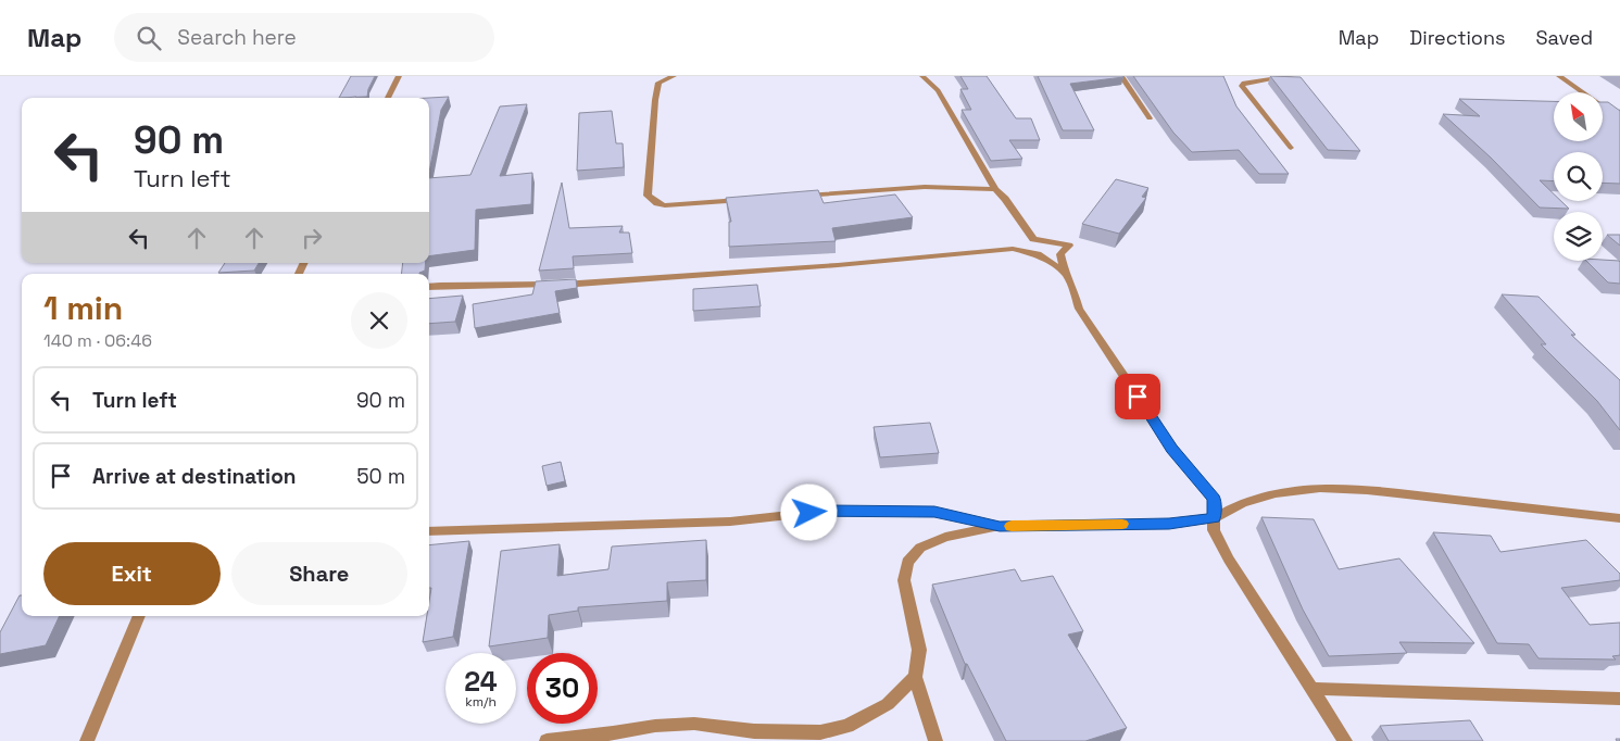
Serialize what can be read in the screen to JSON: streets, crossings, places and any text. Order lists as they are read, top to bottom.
{
  "north": "top left",
  "page": {
    "header": "Map",
    "search": "Search here",
    "nav": ["Map", "Directions", "Saved"],
    "turn": ["90 m", "Turn left"],
    "heading": ["1 min", "140 m · 06:46"],
    "list": [
      {
        "name": "Turn left",
        "value": "90 m"
      },
      {
        "name": "Arrive at destination",
        "value": "50 m"
      }
    ],
    "buttons": ["Exit", "Share"],
    "speed": "24 km/h",
    "limit": "30"
  }
}
